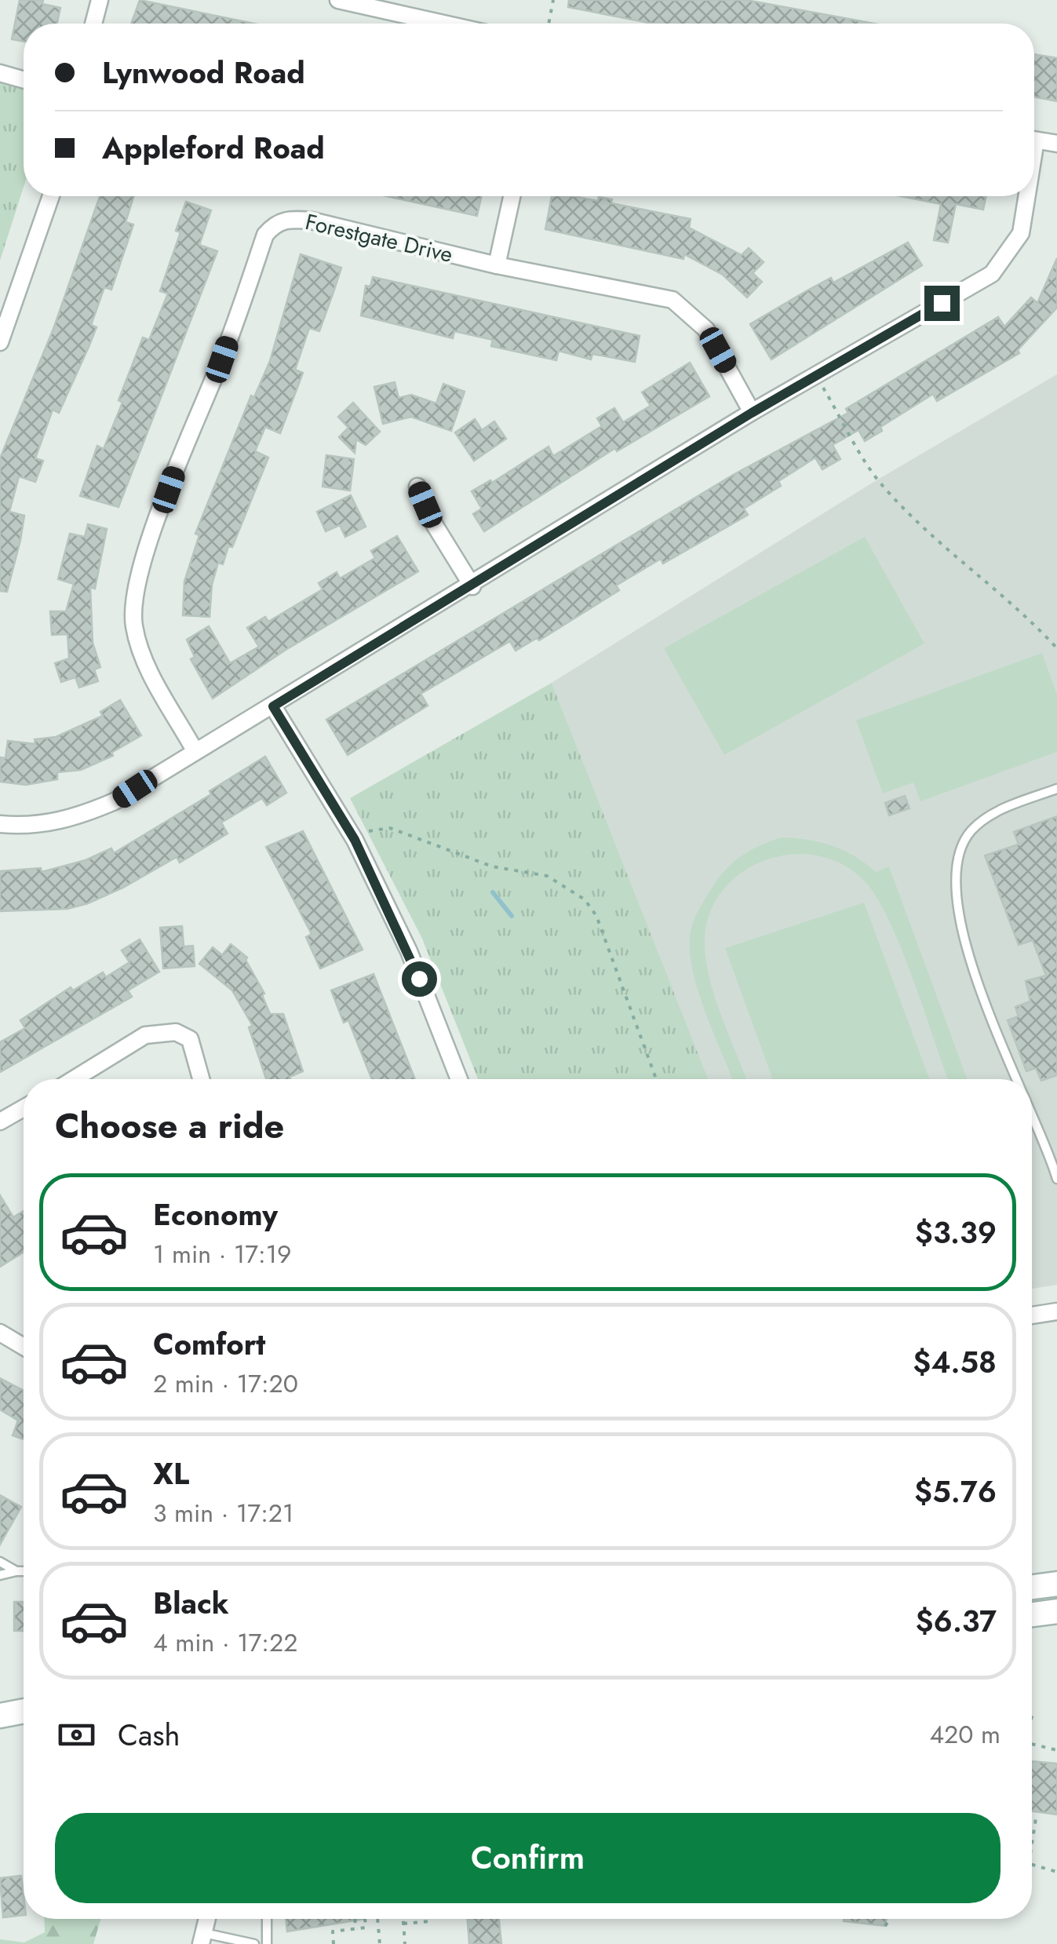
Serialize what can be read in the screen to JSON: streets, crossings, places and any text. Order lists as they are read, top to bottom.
{
  "streets": {
    "street": ["Forestgate Drive"]
  },
  "page": {
    "banner": ["Lynwood Road", "Appleford Road"],
    "heading": "Choose a ride",
    "list": [
      {
        "name": "Economy",
        "note": "1 min · 17:19",
        "value": "$3.39"
      },
      {
        "name": "Comfort",
        "note": "2 min · 17:20",
        "value": "$4.58"
      },
      {
        "name": "XL",
        "note": "3 min · 17:21",
        "value": "$5.76"
      },
      {
        "name": "Black",
        "note": "4 min · 17:22",
        "value": "$6.37"
      }
    ],
    "pay": ["Cash", "420 m"],
    "buttons": "Confirm"
  }
}
